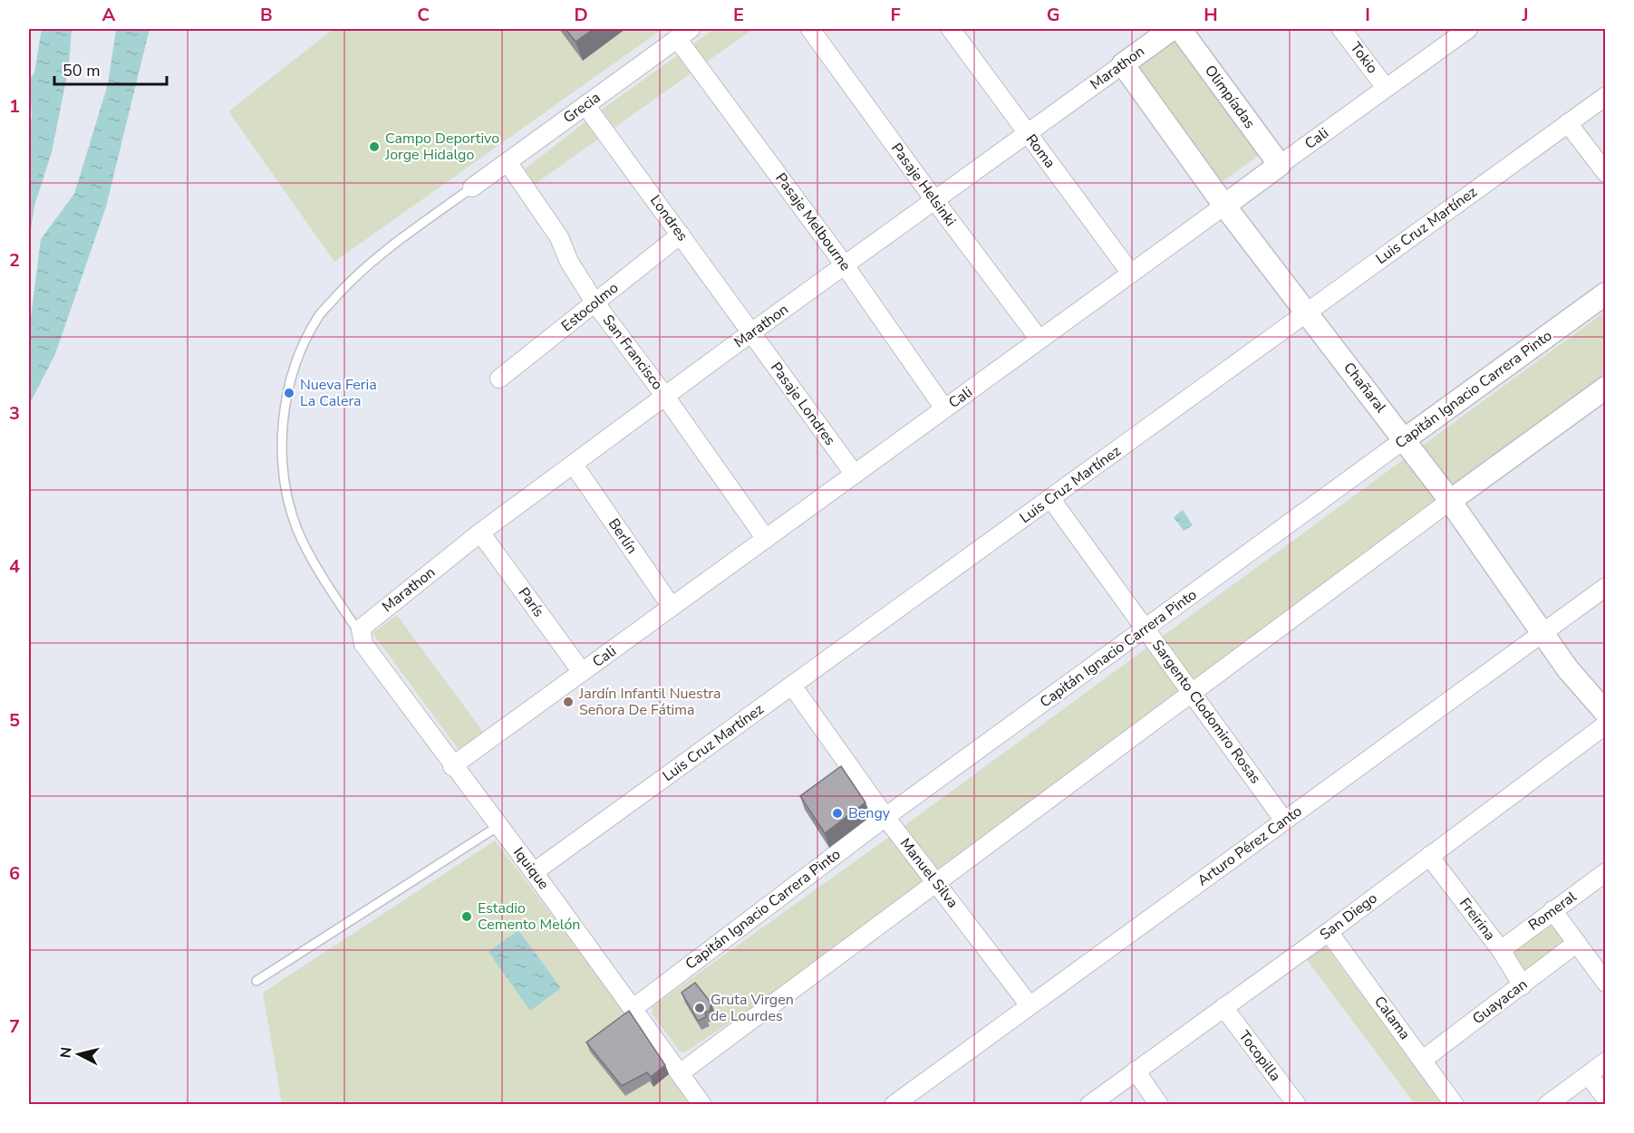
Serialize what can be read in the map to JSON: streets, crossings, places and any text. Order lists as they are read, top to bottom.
{
  "streets": {
    "street": [
      "Tokio",
      "Marathon",
      "Olimpíadas",
      "Grecia",
      "Cali",
      "Roma",
      "Pasaje Helsinki",
      "Londres",
      "Pasaje Melbourne",
      "Luis Cruz Martínez",
      "Estocolmo",
      "San Francisco",
      "Chañaral",
      "Capitán Ignacio Carrera Pinto",
      "Pasaje Londres",
      "Berlín",
      "París",
      "Sargento Clodomiro Rosas",
      "Arturo Pérez Canto",
      "Iquique",
      "Manuel Silva",
      "Romeral",
      "San Diego",
      "Freirina",
      "Guayacan",
      "Calama",
      "Tocopilla"
    ]
  },
  "crossings": [
    ["Tokio", "Cali"],
    ["Marathon", "Roma"],
    ["Marathon", "Pasaje Helsinki"],
    ["Marathon", "Londres"],
    ["Marathon", "Pasaje Melbourne"],
    ["Marathon", "San Francisco"],
    ["Marathon", "Chañaral"],
    ["Marathon", "Pasaje Londres"],
    ["Marathon", "Berlín"],
    ["Marathon", "París"],
    ["Marathon", "Iquique"],
    ["Olimpíadas", "Cali"],
    ["Grecia", "Londres"],
    ["Grecia", "Pasaje Melbourne"],
    ["Grecia", "San Francisco"],
    ["Cali", "Roma"],
    ["Cali", "Pasaje Helsinki"],
    ["Cali", "Pasaje Melbourne"],
    ["Cali", "San Francisco"],
    ["Cali", "Chañaral"],
    ["Cali", "Pasaje Londres"],
    ["Cali", "Berlín"],
    ["Cali", "París"],
    ["Cali", "Iquique"],
    ["Londres", "Estocolmo"],
    ["Londres", "Pasaje Londres"],
    ["Luis Cruz Martínez", "Chañaral"],
    ["Luis Cruz Martínez", "Sargento Clodomiro Rosas"],
    ["Luis Cruz Martínez", "Iquique"],
    ["Luis Cruz Martínez", "Manuel Silva"],
    ["Estocolmo", "San Francisco"],
    ["Chañaral", "Capitán Ignacio Carrera Pinto"],
    ["Chañaral", "Arturo Pérez Canto"],
    ["Capitán Ignacio Carrera Pinto", "Sargento Clodomiro Rosas"],
    ["Capitán Ignacio Carrera Pinto", "Iquique"],
    ["Capitán Ignacio Carrera Pinto", "Manuel Silva"],
    ["Sargento Clodomiro Rosas", "Arturo Pérez Canto"],
    ["Arturo Pérez Canto", "Manuel Silva"],
    ["Romeral", "Freirina"],
    ["San Diego", "Freirina"],
    ["San Diego", "Calama"],
    ["San Diego", "Tocopilla"],
    ["Freirina", "Guayacan"],
    ["Guayacan", "Calama"]
  ],
  "places": [
    "Campo Deportivo Jorge Hidalgo",
    "Nueva Feria La Calera",
    "Jardín Infantil Nuestra Señora De Fátima",
    "Bengy",
    "Estadio Cemento Melón",
    "Gruta Virgen de Lourdes"
  ],
  "scale_bar": "50 m",
  "north": "left",
  "grid": {
    "columns": [
      "A",
      "B",
      "C",
      "D",
      "E",
      "F",
      "G",
      "H",
      "I",
      "J"
    ],
    "rows": [
      "1",
      "2",
      "3",
      "4",
      "5",
      "6",
      "7"
    ]
  }
}
